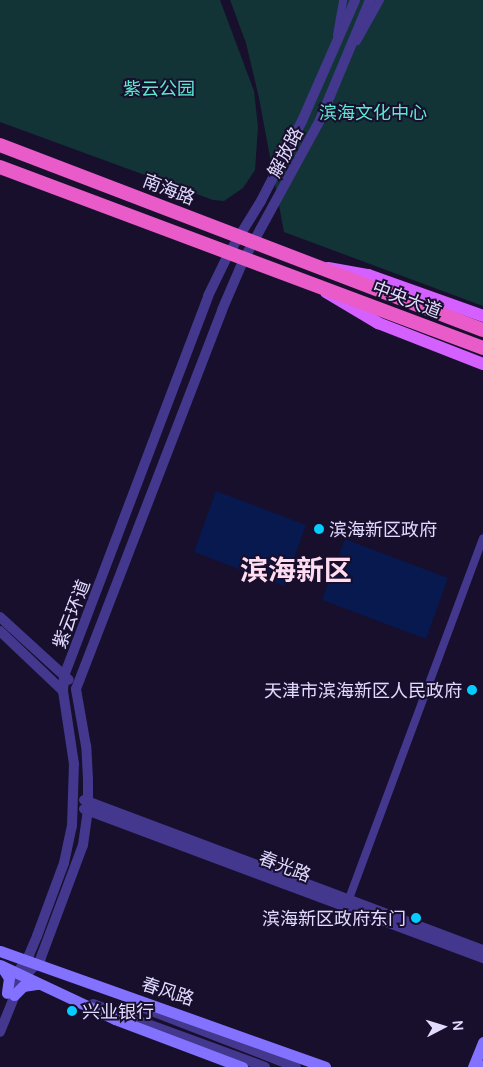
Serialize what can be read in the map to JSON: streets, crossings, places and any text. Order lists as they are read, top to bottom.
{
  "streets": {
    "highway": ["南海路", "中央大道"],
    "main road": ["春风路"],
    "street": ["解放路", "紫云环道", "春光路"]
  },
  "crossings": [
    ["解放路", "南海路"],
    ["解放路", "紫云环道"],
    ["南海路", "中央大道"],
    ["南海路", "紫云环道"],
    ["紫云环道", "春光路"],
    ["紫云环道", "春风路"]
  ],
  "districts": ["滨海新区"],
  "parks": ["紫云公园", "滨海文化中心"],
  "places": [
    "滨海新区政府",
    "天津市滨海新区人民政府",
    "滨海新区政府东门",
    "兴业银行"
  ],
  "north": "right"
}
